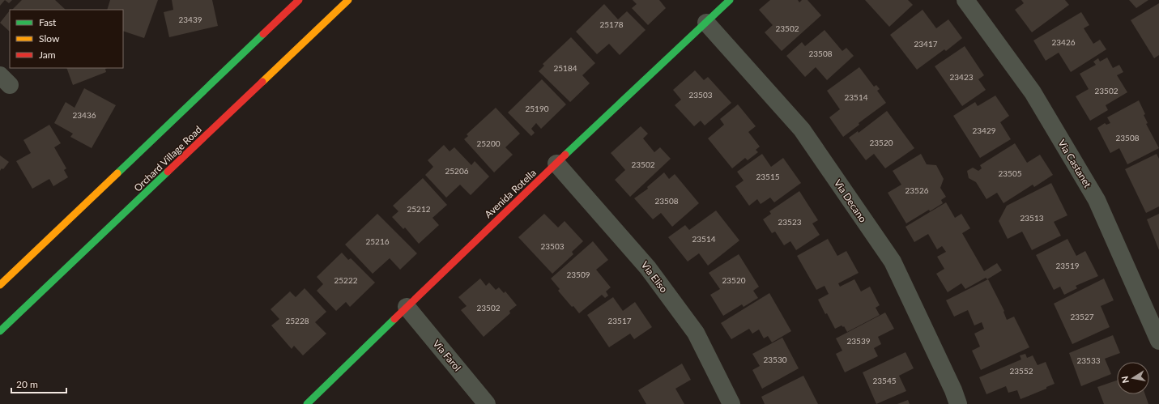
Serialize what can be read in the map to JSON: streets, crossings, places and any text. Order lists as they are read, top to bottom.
{
  "streets": {
    "main road": ["Orchard Village Road", "Avenida Rotella"],
    "street": [
      "Via Castanet",
      "Via Decano",
      "Via Eliso",
      "Via Farol"
    ]
  },
  "crossings": [
    ["Avenida Rotella", "Via Decano"],
    ["Avenida Rotella", "Via Eliso"],
    ["Avenida Rotella", "Via Farol"]
  ],
  "house_numbers": [
    "23439",
    "25178",
    "23502",
    "23426",
    "23417",
    "23508",
    "25184",
    "23423",
    "23502",
    "23503",
    "23514",
    "25190",
    "23436",
    "23429",
    "23508",
    "23520",
    "25200",
    "23502",
    "25206",
    "23505",
    "23515",
    "23526",
    "23508",
    "25212",
    "23513",
    "23523",
    "23514",
    "25216",
    "23503",
    "23519",
    "23509",
    "25222",
    "23520",
    "23502",
    "23527",
    "25228",
    "23517",
    "23539",
    "23530",
    "23533",
    "23552",
    "23545"
  ],
  "legend": ["Fast", "Slow", "Jam"],
  "scale_bar": "20 m",
  "north": "left"
}
